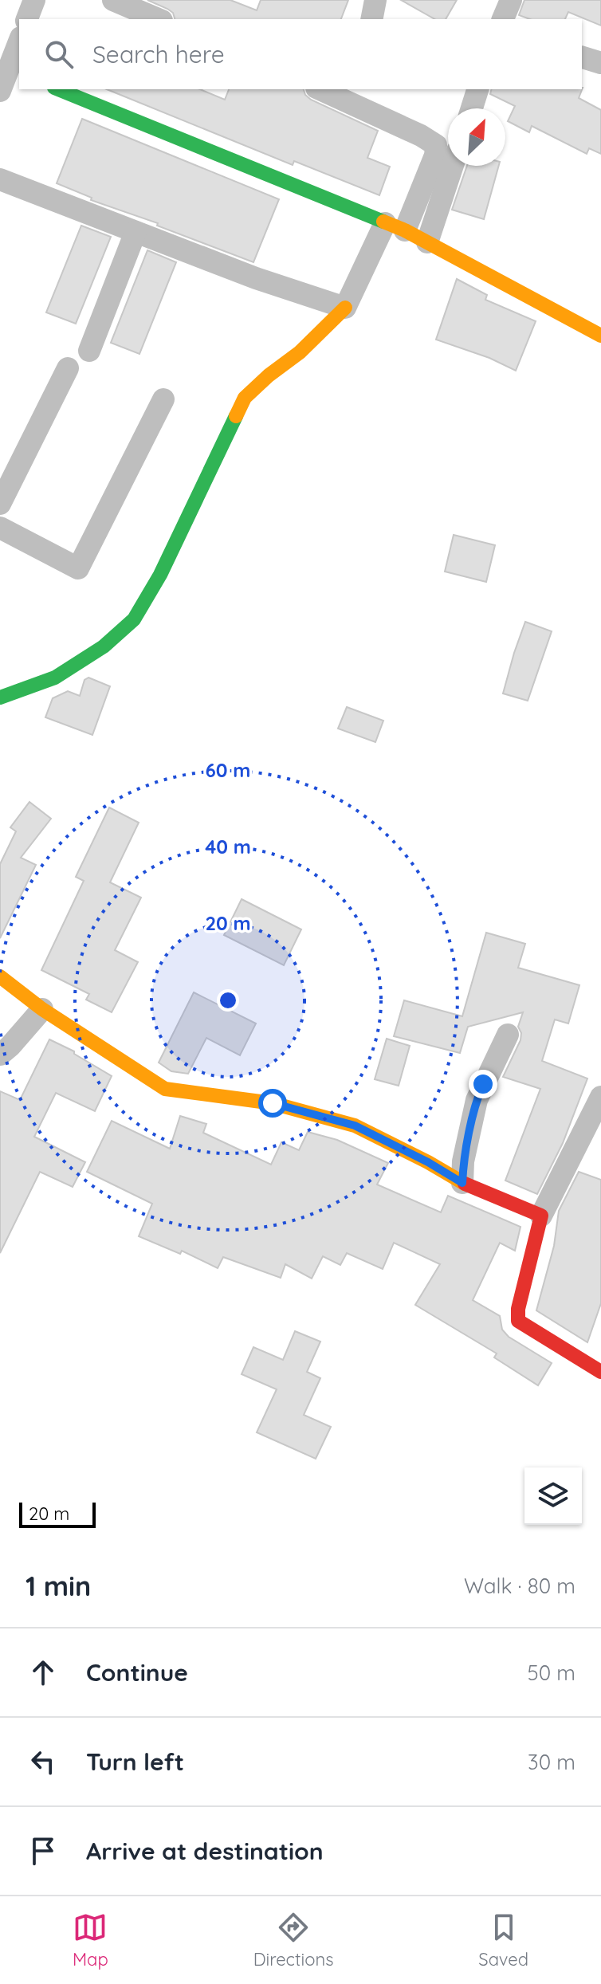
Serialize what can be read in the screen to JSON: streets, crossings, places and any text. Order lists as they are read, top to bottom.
{
  "scale_bar": "20 m",
  "north": "top right",
  "page": {
    "search": "Search here",
    "scale": "20 m",
    "heading": ["1 min", "Walk · 80 m"],
    "list": [
      ["Continue", "50 m"],
      ["Turn left", "30 m"],
      "Arrive at destination"
    ],
    "nav": ["Map", "Directions", "Saved"]
  },
  "rings": ["60 m", "40 m", "20 m"]
}
